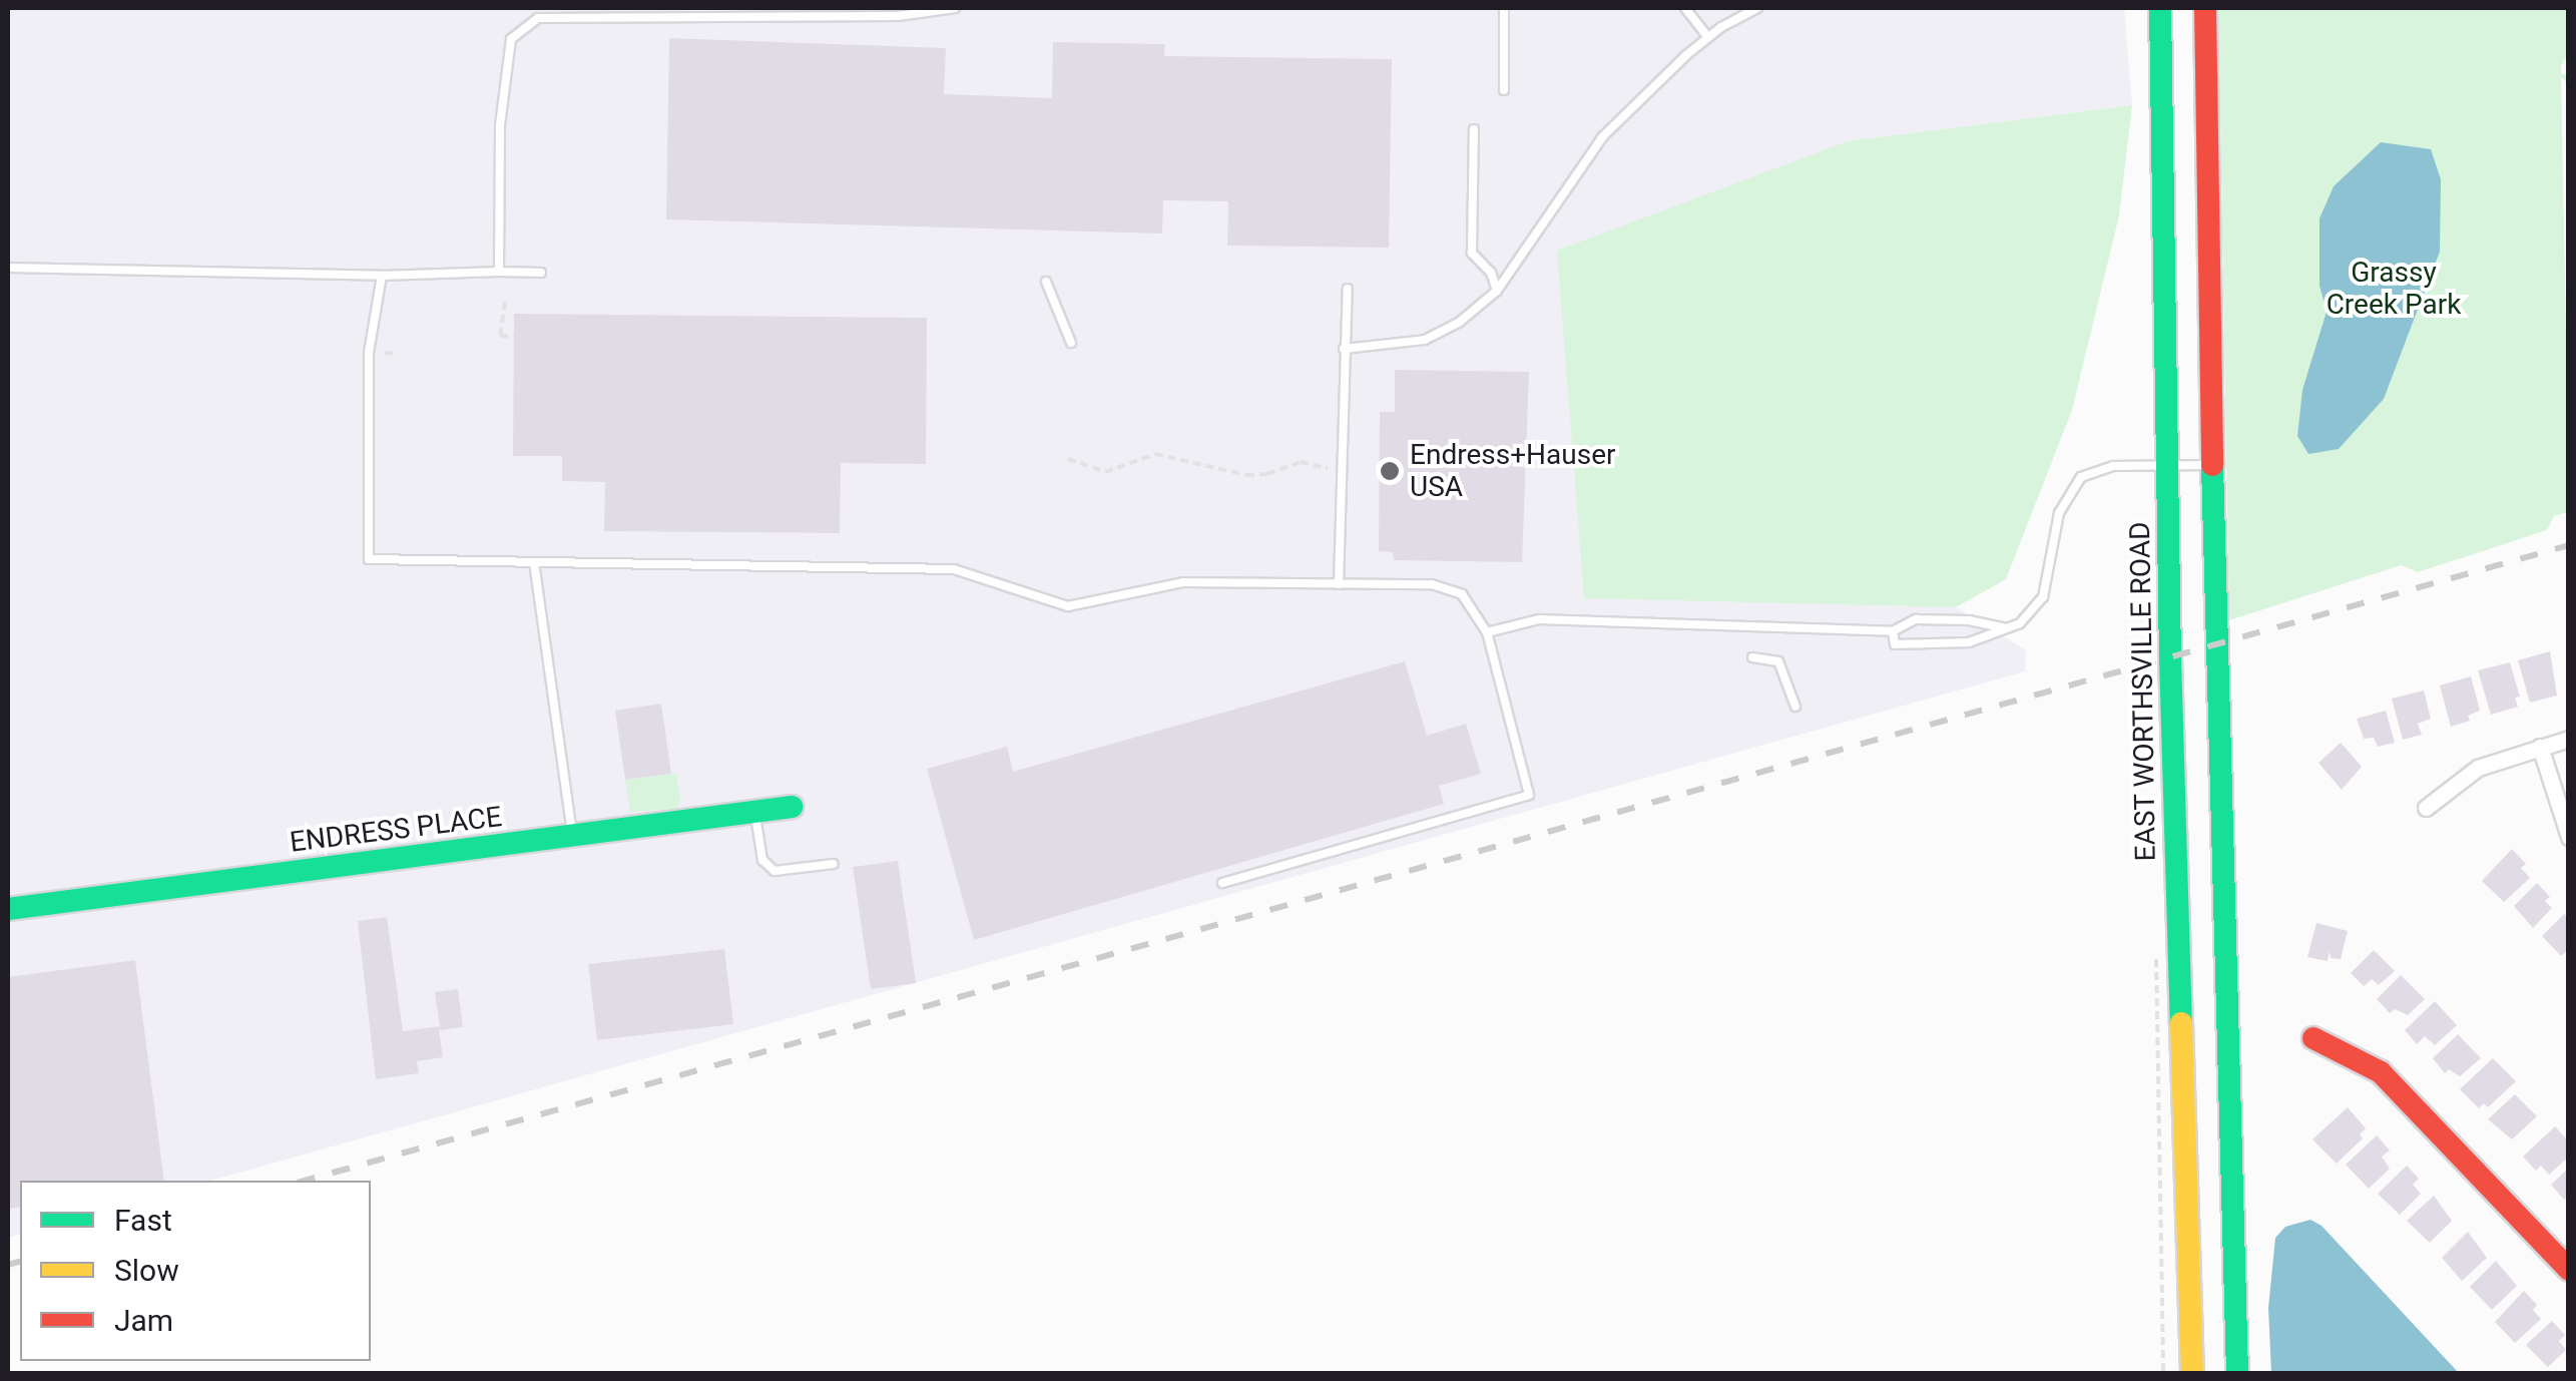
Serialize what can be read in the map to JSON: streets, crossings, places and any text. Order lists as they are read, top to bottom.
{
  "streets": {
    "main road": ["EAST WORTHSVILLE ROAD", "ENDRESS PLACE"]
  },
  "parks": ["Grassy Creek Park"],
  "places": ["Endress+Hauser USA"],
  "legend": ["Fast", "Slow", "Jam"]
}
